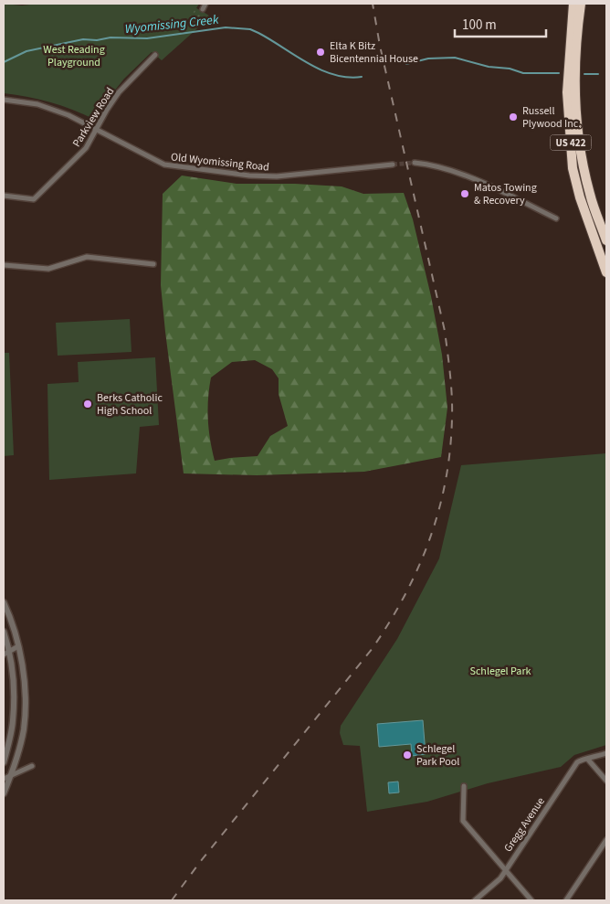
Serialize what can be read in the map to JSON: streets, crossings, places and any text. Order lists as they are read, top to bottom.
{
  "streets": {
    "highway": ["US 422"],
    "street": ["Parkview Road", "Old Wyomissing Road", "Gregg Avenue"]
  },
  "crossings": [
    ["Parkview Road", "Old Wyomissing Road"]
  ],
  "water": ["Wyomissing Creek"],
  "parks": ["West Reading Playground", "Schlegel Park"],
  "places": [
    "Elta K Bitz Bicentennial House",
    "Russell Plywood Inc.",
    "Matos Towing & Recovery",
    "Berks Catholic High School",
    "Schlegel Park Pool"
  ],
  "scale_bar": "100 m"
}
